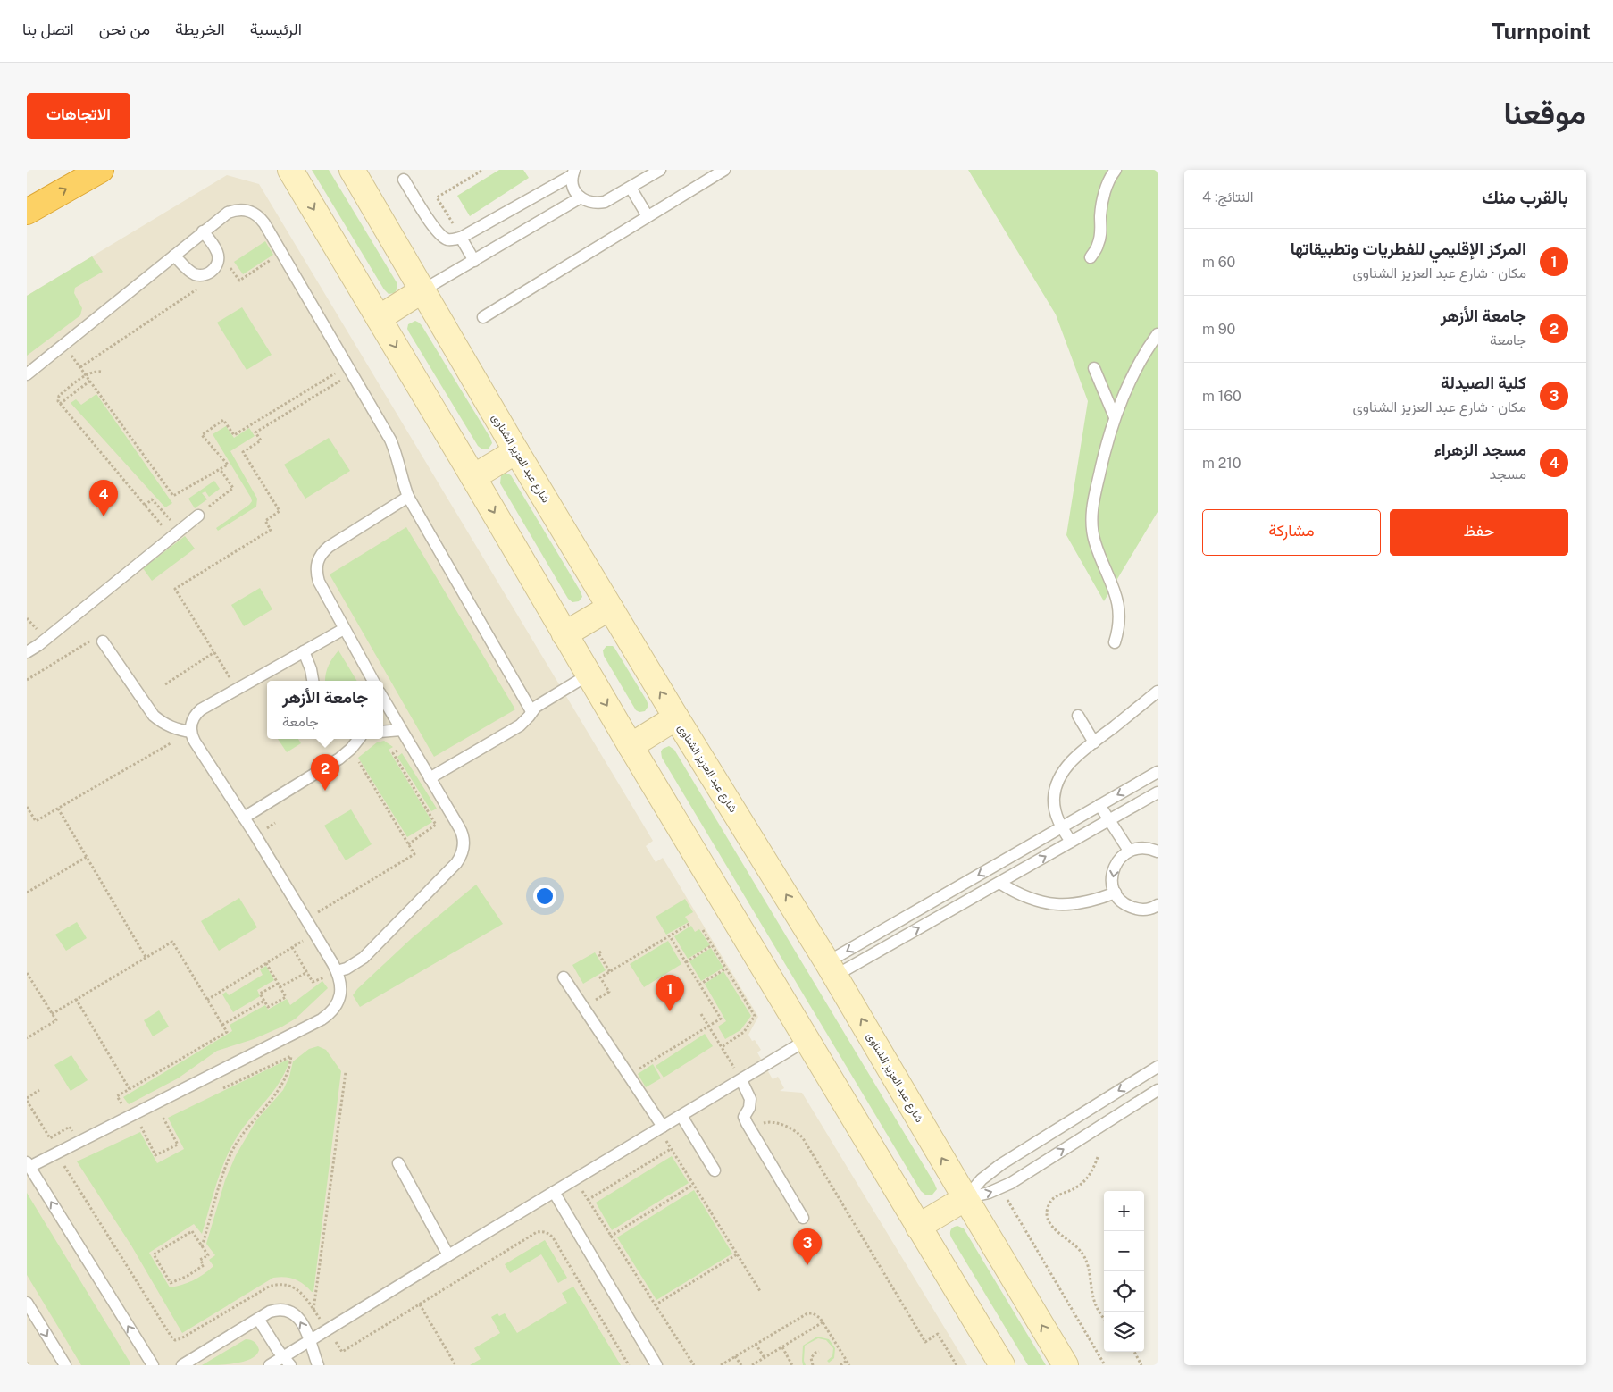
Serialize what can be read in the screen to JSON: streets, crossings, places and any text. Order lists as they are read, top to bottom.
{
  "streets": {
    "street": ["شارع عبد العزيز الشناوى"]
  },
  "page": {
    "header": "Turnpoint",
    "nav": [
      "الرئيسية",
      "الخريطة",
      "من نحن",
      "اتصل بنا"
    ],
    "title": "موقعنا",
    "buttons": [
      "الاتجاهات",
      ["حفظ", "مشاركة"]
    ],
    "heading": ["بالقرب منك", "النتائج: 4"],
    "list": [
      {
        "mark": "1",
        "name": "المركز الإقليمي للفطريات وتطبيقاتها",
        "note": "مكان · شارع عبد العزيز الشناوى",
        "value": "60 m"
      },
      {
        "mark": "2",
        "name": "جامعة الأزهر",
        "note": "جامعة",
        "value": "90 m"
      },
      {
        "mark": "3",
        "name": "كلية الصيدلة",
        "note": "مكان · شارع عبد العزيز الشناوى",
        "value": "160 m"
      },
      {
        "mark": "4",
        "name": "مسجد الزهراء",
        "note": "مسجد",
        "value": "210 m"
      }
    ],
    "pins": [
      "4",
      "2",
      "1",
      "3"
    ],
    "popup": ["جامعة الأزهر", "جامعة"],
    "map_buttons": ["+", "−"]
  }
}
